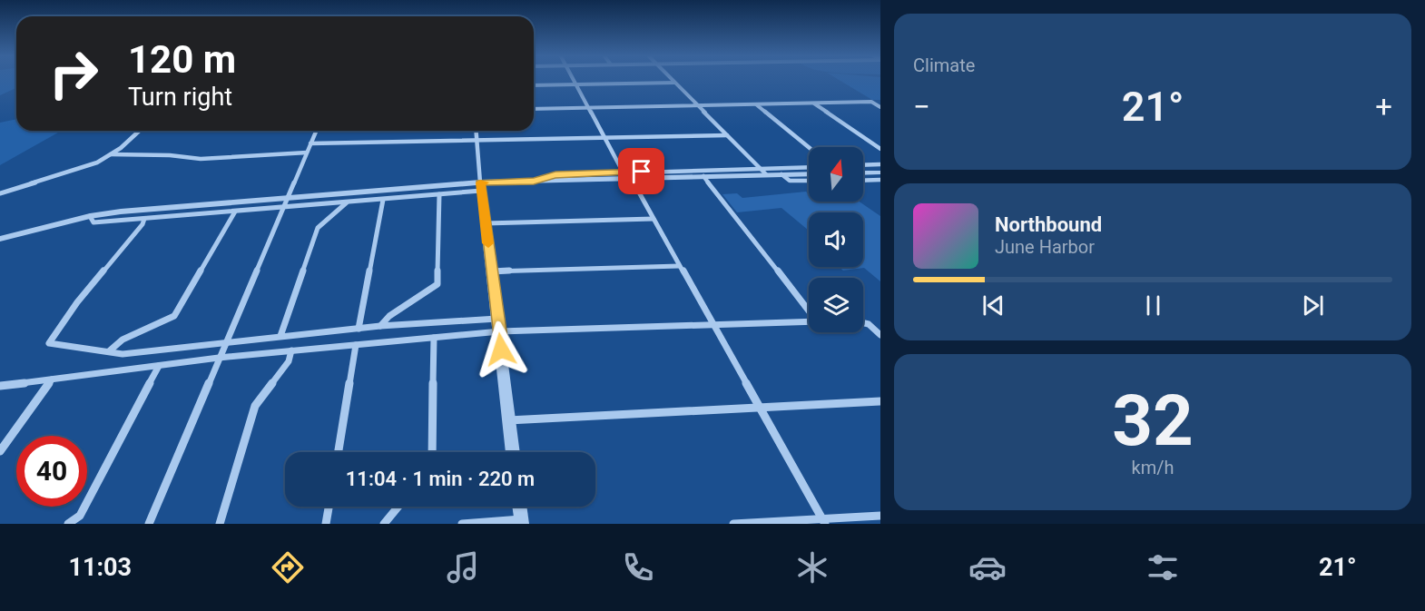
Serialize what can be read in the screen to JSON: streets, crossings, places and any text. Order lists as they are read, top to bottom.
{
  "north": "top",
  "page": {
    "tile": [
      "Climate",
      ["32", "km/h"]
    ],
    "turn": ["120 m", "Turn right"],
    "heat": ["−", "21°", "+"],
    "song": ["Northbound", "June Harbor"],
    "limit": "40",
    "trip": "11:04 · 1 min · 220 m",
    "tabs": ["11:03", "21°"]
  }
}
